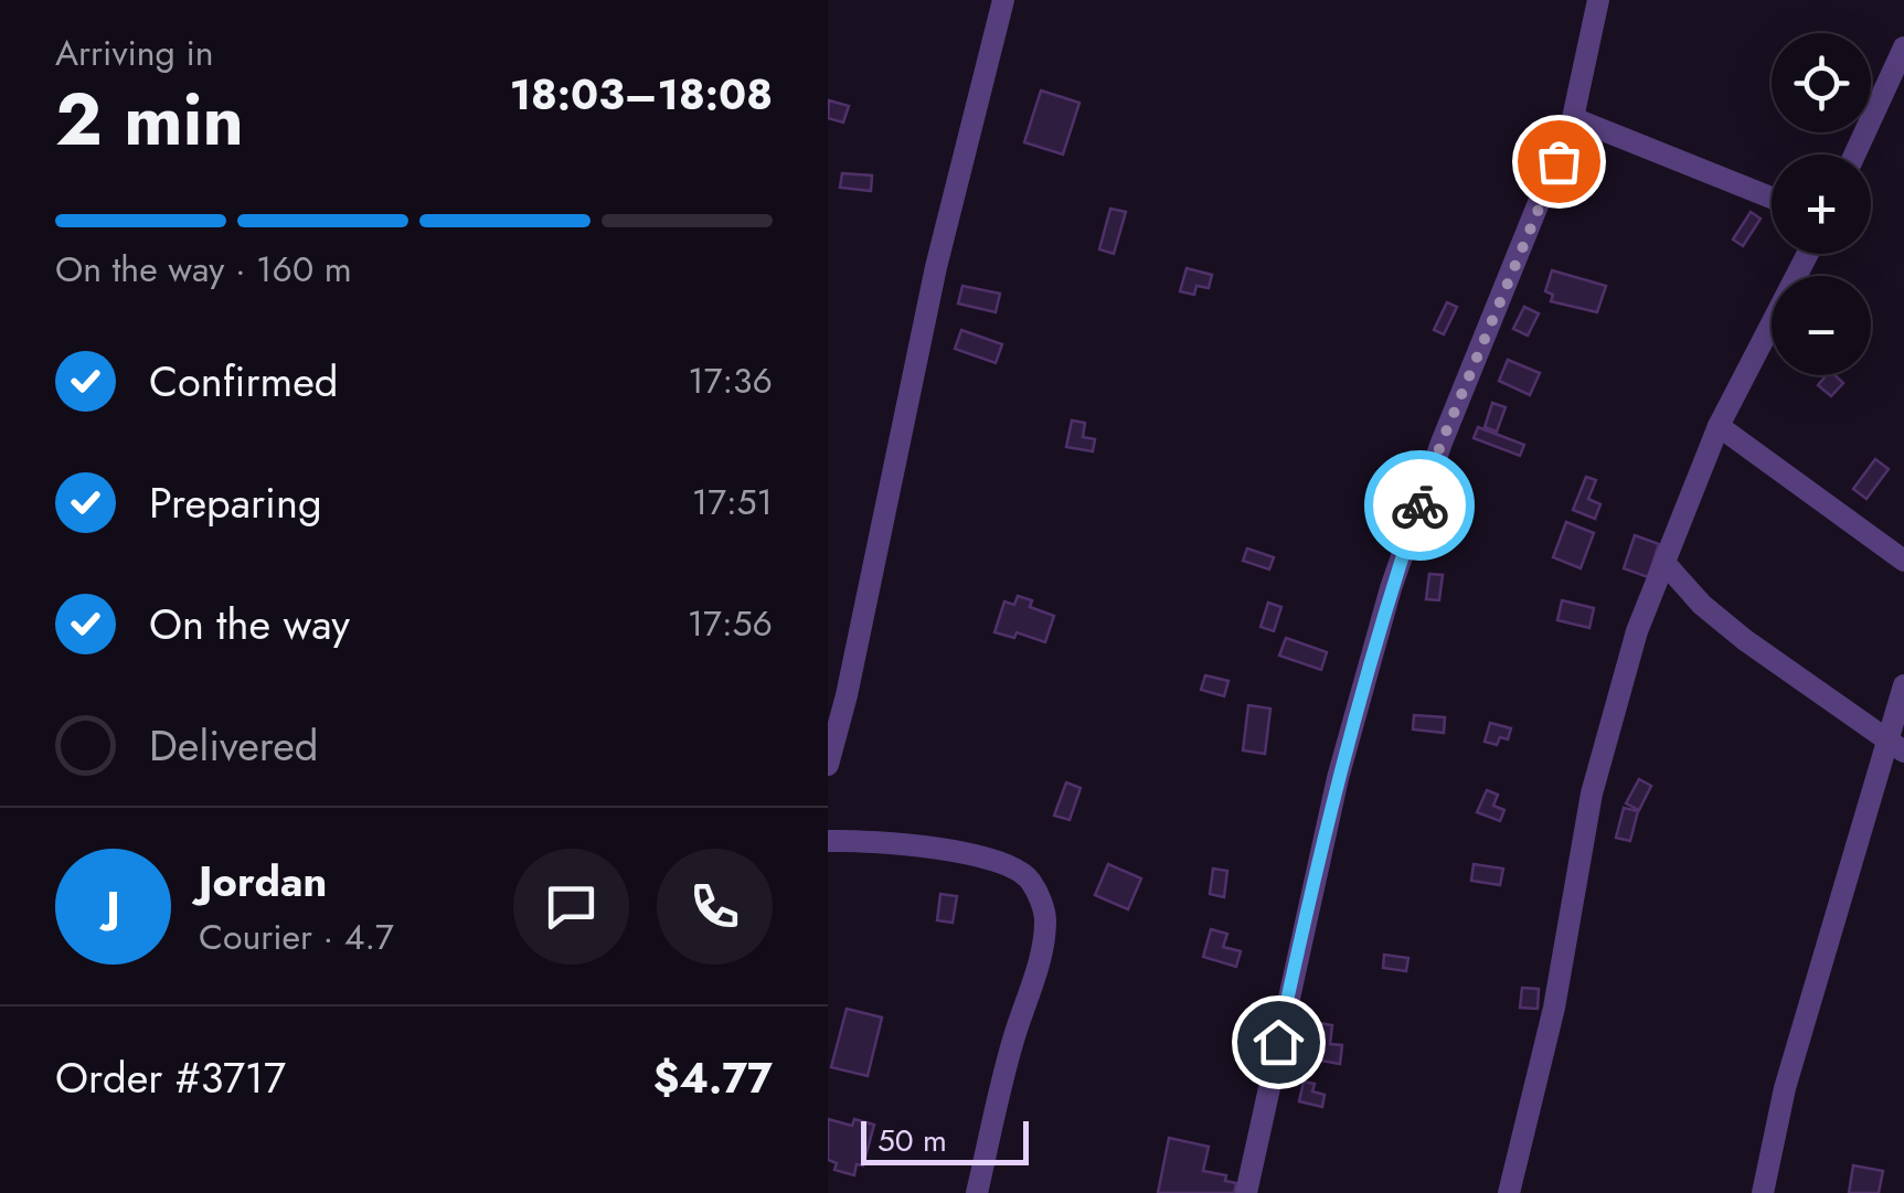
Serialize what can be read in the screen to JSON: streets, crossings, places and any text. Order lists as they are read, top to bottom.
{
  "scale_bar": "50 m",
  "page": {
    "heading": ["2 min", "Arriving in", "18:03–18:08"],
    "panel": [
      "Jordan",
      "Courier · 4.7",
      "Order #3717",
      "$4.77"
    ],
    "map_buttons": ["+", "−"],
    "bar": "On the way · 160 m",
    "list": [
      ["Confirmed", "17:36"],
      ["Preparing", "17:51"],
      ["On the way", "17:56"],
      "Delivered"
    ],
    "round": "J",
    "scale": "50 m"
  }
}
